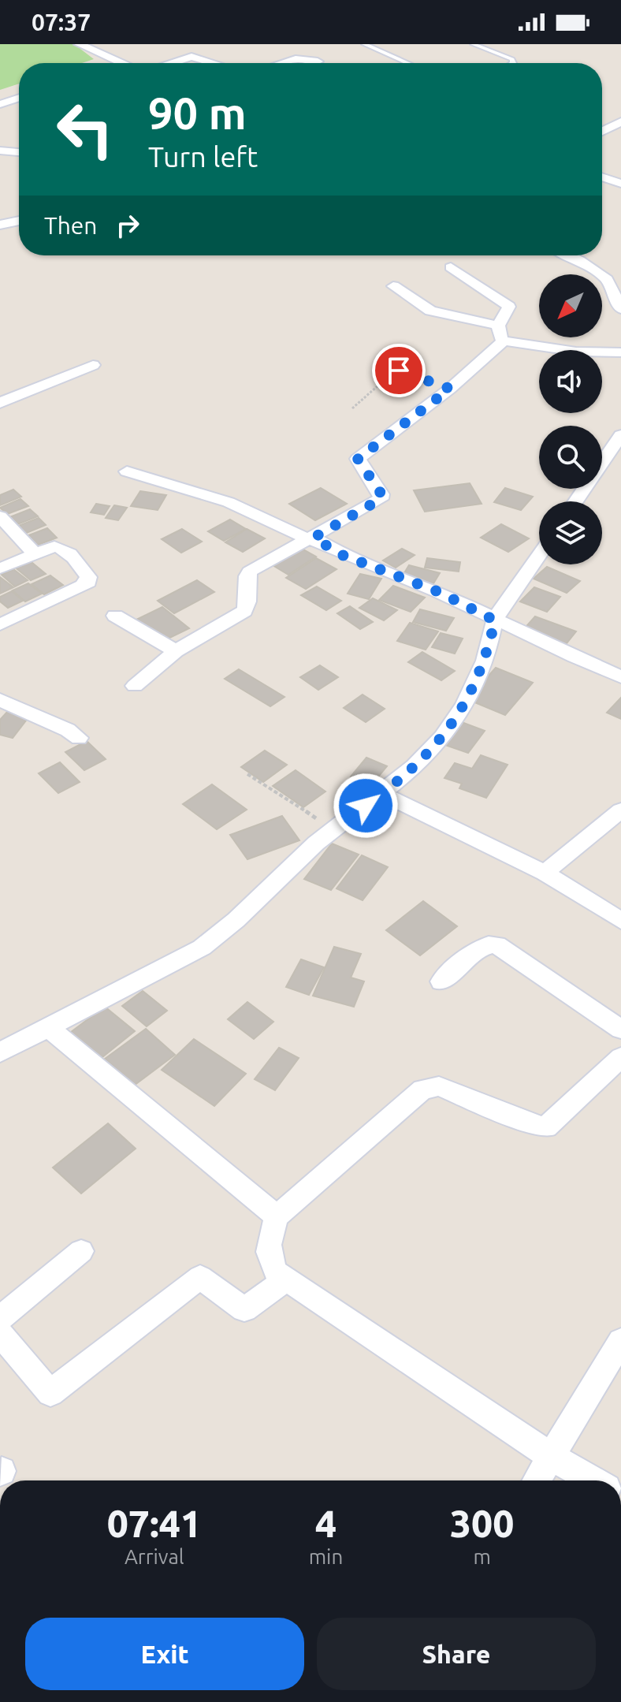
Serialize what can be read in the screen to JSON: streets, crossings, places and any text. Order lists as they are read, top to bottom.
{
  "north": "bottom left",
  "page": {
    "status": "07:37",
    "turn": ["90 m", "Turn left"],
    "then": "Then",
    "eta": [
      "07:41",
      "Arrival",
      "4",
      "min",
      "300",
      "m"
    ],
    "buttons": ["Exit", "Share"]
  }
}
